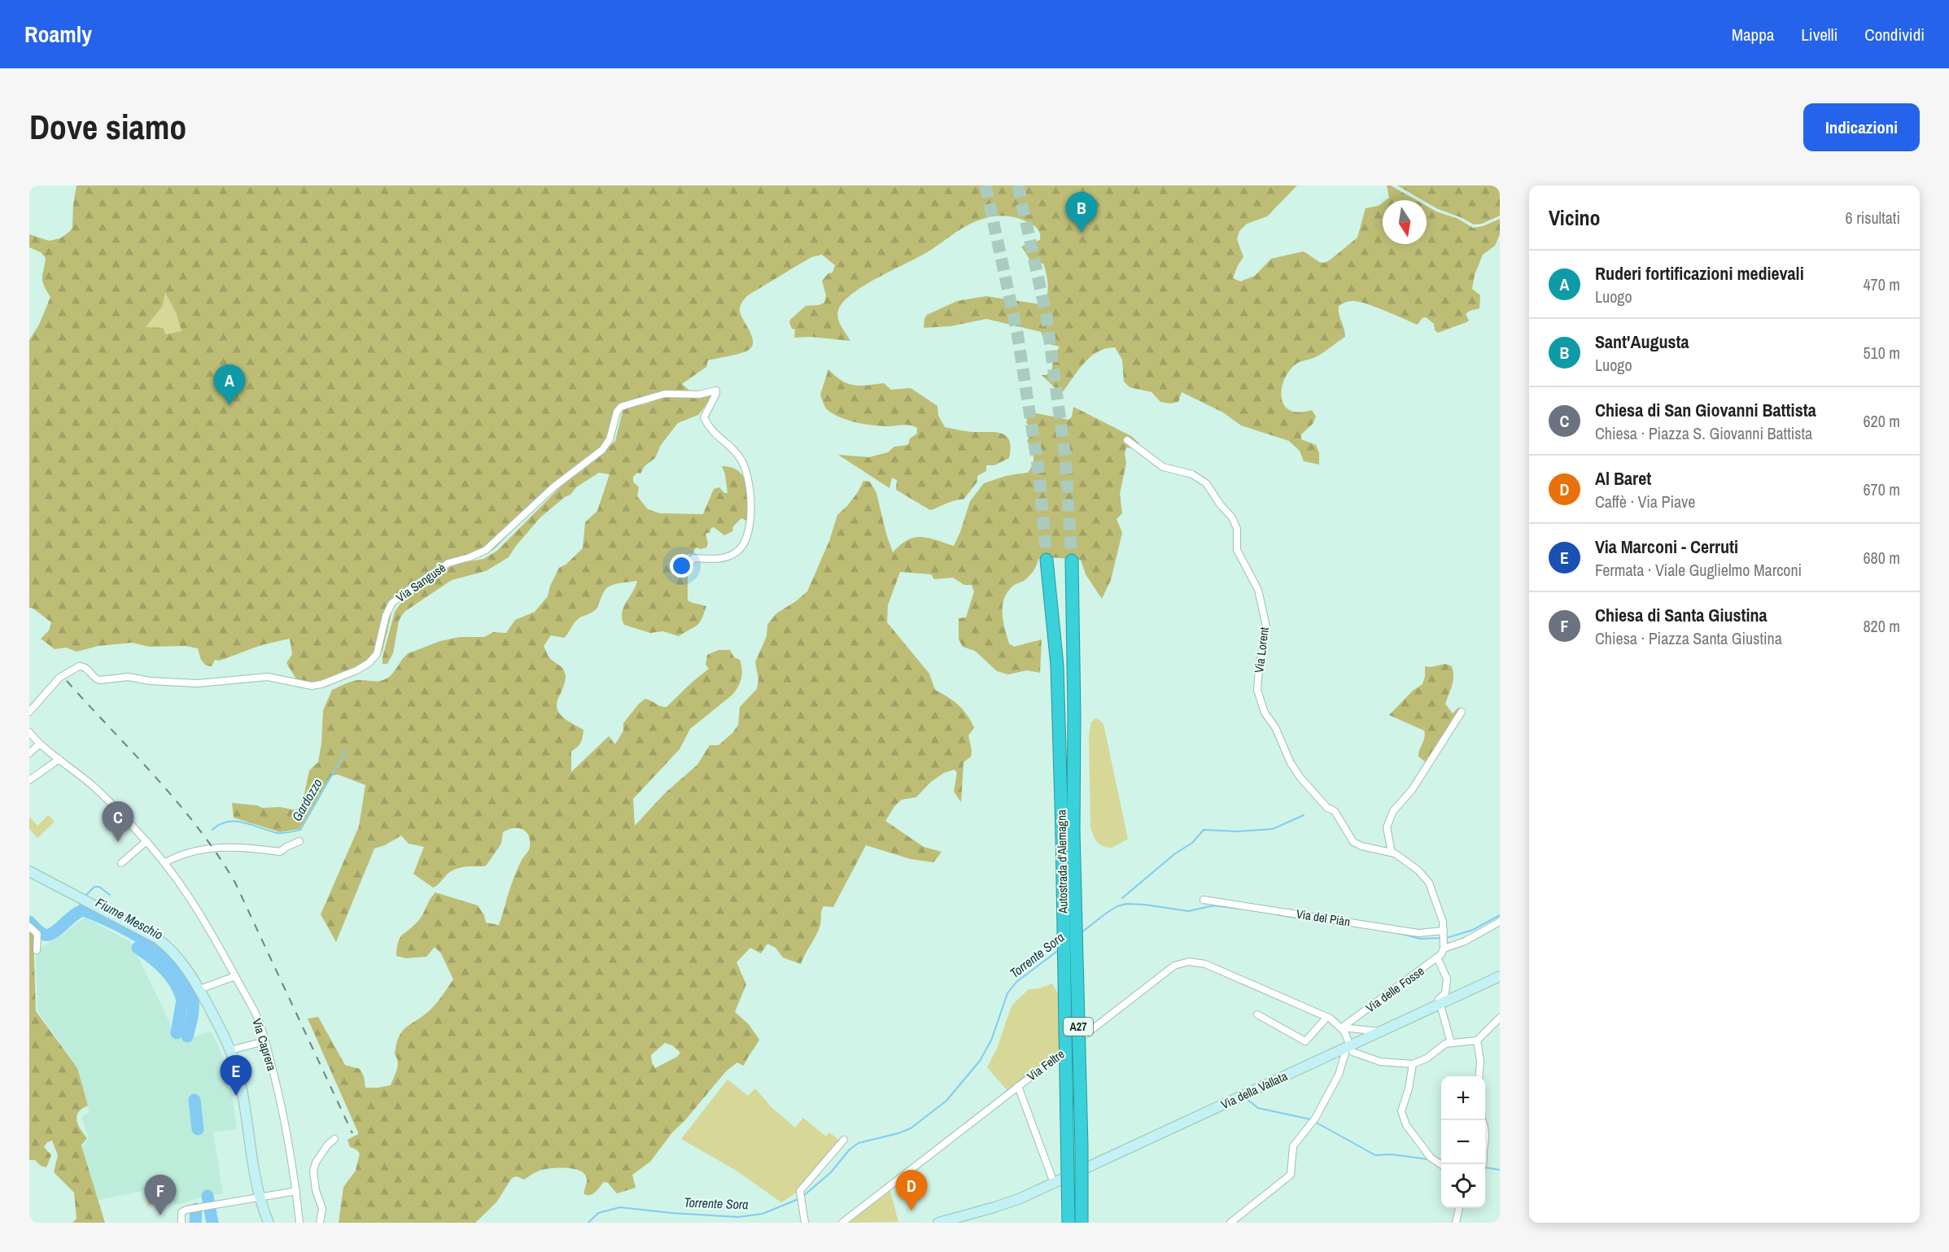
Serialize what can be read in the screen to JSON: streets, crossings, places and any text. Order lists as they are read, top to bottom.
{
  "streets": {
    "highway": ["Autostrada d'Alemagna", "A27"],
    "main road": ["Via della Vallata"],
    "street": [
      "Via Sangusè",
      "Via Lorent",
      "Via del Piàn",
      "Via delle Fosse",
      "Via Caprera",
      "Via Feltre"
    ]
  },
  "crossings": [
    ["Via delle Fosse", "Via Feltre"]
  ],
  "water": ["Gardozzo", "Fiume Meschio", "Torrente Sora"],
  "north": "bottom",
  "page": {
    "header": "Roamly",
    "nav": ["Mappa", "Livelli", "Condividi"],
    "buttons": "Indicazioni",
    "title": "Dove siamo",
    "heading": ["Vicino", "6 risultati"],
    "pins": [
      "B",
      "A",
      "C",
      "E",
      "D",
      "F"
    ],
    "list": [
      {
        "mark": "A",
        "name": "Ruderi fortificazioni medievali",
        "note": "Luogo",
        "value": "470 m"
      },
      {
        "mark": "B",
        "name": "Sant'Augusta",
        "note": "Luogo",
        "value": "510 m"
      },
      {
        "mark": "C",
        "name": "Chiesa di San Giovanni Battista",
        "note": "Chiesa · Piazza S. Giovanni Battista",
        "value": "620 m"
      },
      {
        "mark": "D",
        "name": "Al Baret",
        "note": "Caffè · Via Piave",
        "value": "670 m"
      },
      {
        "mark": "E",
        "name": "Via Marconi - Cerruti",
        "note": "Fermata · Viale Guglielmo Marconi",
        "value": "680 m"
      },
      {
        "mark": "F",
        "name": "Chiesa di Santa Giustina",
        "note": "Chiesa · Piazza Santa Giustina",
        "value": "820 m"
      }
    ],
    "map_buttons": ["+", "−"]
  }
}
